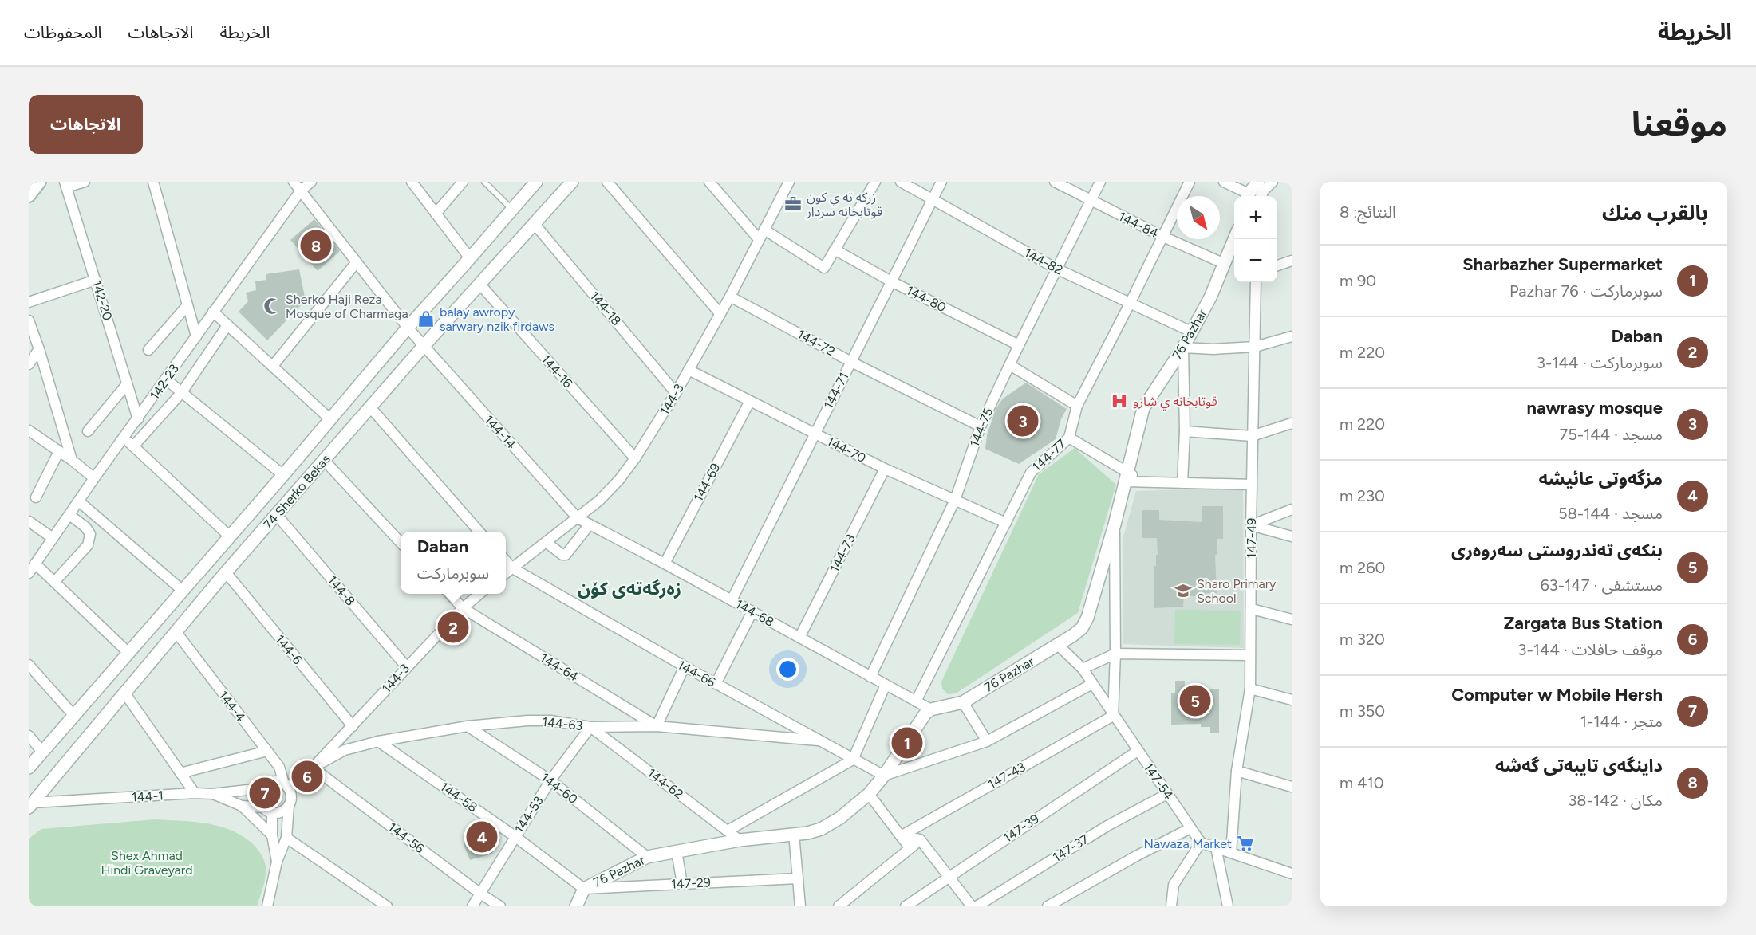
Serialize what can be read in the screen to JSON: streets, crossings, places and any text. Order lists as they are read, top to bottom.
{
  "streets": {
    "street": [
      "144-84",
      "144-82",
      "144-80",
      "142-20",
      "144-18",
      "76 Pazhar",
      "144-72",
      "144-16",
      "142-23",
      "144-71",
      "144-3",
      "144-75",
      "144-14",
      "144-70",
      "144-77",
      "144-69",
      "74 Sherko Bekas",
      "147-49",
      "144-73",
      "144-8",
      "144-68",
      "144-6",
      "144-64",
      "144-66",
      "144-4",
      "144-63",
      "147-43",
      "147-54",
      "144-62",
      "144-60",
      "144-1",
      "144-58",
      "144-53",
      "147-39",
      "144-56",
      "147-37",
      "147-29"
    ]
  },
  "crossings": [
    ["144-84", "76 Pazhar"],
    ["144-84", "144-75"],
    ["144-84", "144-77"],
    ["144-82", "76 Pazhar"],
    ["144-82", "144-71"],
    ["144-82", "144-75"],
    ["144-82", "144-77"],
    ["144-80", "144-71"],
    ["144-80", "144-75"],
    ["142-20", "142-23"],
    ["144-18", "144-3"],
    ["144-18", "74 Sherko Bekas"],
    ["76 Pazhar", "144-68"],
    ["76 Pazhar", "144-66"],
    ["76 Pazhar", "147-54"],
    ["76 Pazhar", "144-62"],
    ["76 Pazhar", "144-60"],
    ["76 Pazhar", "144-58"],
    ["76 Pazhar", "147-29"],
    ["144-72", "144-71"],
    ["144-72", "144-3"],
    ["144-72", "144-75"],
    ["144-16", "144-3"],
    ["144-16", "74 Sherko Bekas"],
    ["142-23", "144-14"],
    ["144-71", "144-70"],
    ["144-71", "144-68"],
    ["144-3", "144-14"],
    ["144-3", "144-70"],
    ["144-3", "144-8"],
    ["144-3", "144-68"],
    ["144-3", "144-6"],
    ["144-3", "144-64"],
    ["144-3", "144-66"],
    ["144-3", "144-4"],
    ["144-3", "144-63"],
    ["144-3", "144-1"],
    ["144-3", "144-56"],
    ["144-75", "144-70"],
    ["144-75", "144-68"],
    ["144-14", "74 Sherko Bekas"],
    ["144-14", "144-68"],
    ["144-70", "144-77"],
    ["144-70", "144-69"],
    ["144-70", "144-73"],
    ["144-77", "144-68"],
    ["144-69", "144-68"],
    ["74 Sherko Bekas", "144-8"],
    ["74 Sherko Bekas", "144-6"],
    ["74 Sherko Bekas", "144-4"],
    ["74 Sherko Bekas", "144-1"],
    ["144-73", "144-68"],
    ["144-64", "144-63"],
    ["144-66", "144-63"],
    ["144-4", "144-1"],
    ["144-63", "144-62"],
    ["144-63", "144-60"],
    ["144-63", "144-58"],
    ["144-63", "144-53"],
    ["144-63", "144-56"],
    ["147-43", "147-54"],
    ["147-54", "147-39"],
    ["147-54", "147-37"],
    ["144-62", "144-53"],
    ["144-60", "144-53"],
    ["144-58", "144-53"],
    ["144-58", "147-29"],
    ["144-53", "144-56"]
  ],
  "districts": ["زەرگەتەی کۆن"],
  "parks": ["Shex Ahmad Hindi Graveyard"],
  "places": {
    "office": ["زركه ته ي كون قوتابخانه سردار"],
    "mosque": ["Sherko Haji Reza Mosque of Charmaga"],
    "shop": ["balay awropy sarwary nzik firdaws"],
    "hospital": ["قوتابخانه ي شارو"],
    "school or university": ["Sharo Primary School"],
    "supermarket": ["Nawaza Market"]
  },
  "north": "bottom right",
  "page": {
    "header": "الخريطة",
    "nav": ["الخريطة", "الاتجاهات", "المحفوظات"],
    "title": "موقعنا",
    "buttons": "الاتجاهات",
    "heading": ["بالقرب منك", "النتائج: 8"],
    "map_buttons": ["+", "−"],
    "pins": [
      "8",
      "3",
      "2",
      "5",
      "1",
      "6",
      "7",
      "4"
    ],
    "list": [
      {
        "mark": "1",
        "name": "Sharbazher Supermarket",
        "note": "سوبرماركت · 76 Pazhar",
        "value": "90 m"
      },
      {
        "mark": "2",
        "name": "Daban",
        "note": "سوبرماركت · 144-3",
        "value": "220 m"
      },
      {
        "mark": "3",
        "name": "nawrasy mosque",
        "note": "مسجد · 144-75",
        "value": "220 m"
      },
      {
        "mark": "4",
        "name": "مزگەوتی عائیشە",
        "note": "مسجد · 144-58",
        "value": "230 m"
      },
      {
        "mark": "5",
        "name": "بنکەی تەندروستی سەروەری",
        "note": "مستشفى · 147-63",
        "value": "260 m"
      },
      {
        "mark": "6",
        "name": "Zargata Bus Station",
        "note": "موقف حافلات · 144-3",
        "value": "320 m"
      },
      {
        "mark": "7",
        "name": "Computer w Mobile Hersh",
        "note": "متجر · 144-1",
        "value": "350 m"
      },
      {
        "mark": "8",
        "name": "داینگەی تایبەتی گەشە",
        "note": "مكان · 142-38",
        "value": "410 m"
      }
    ],
    "popup": ["Daban", "سوبرماركت"]
  }
}
